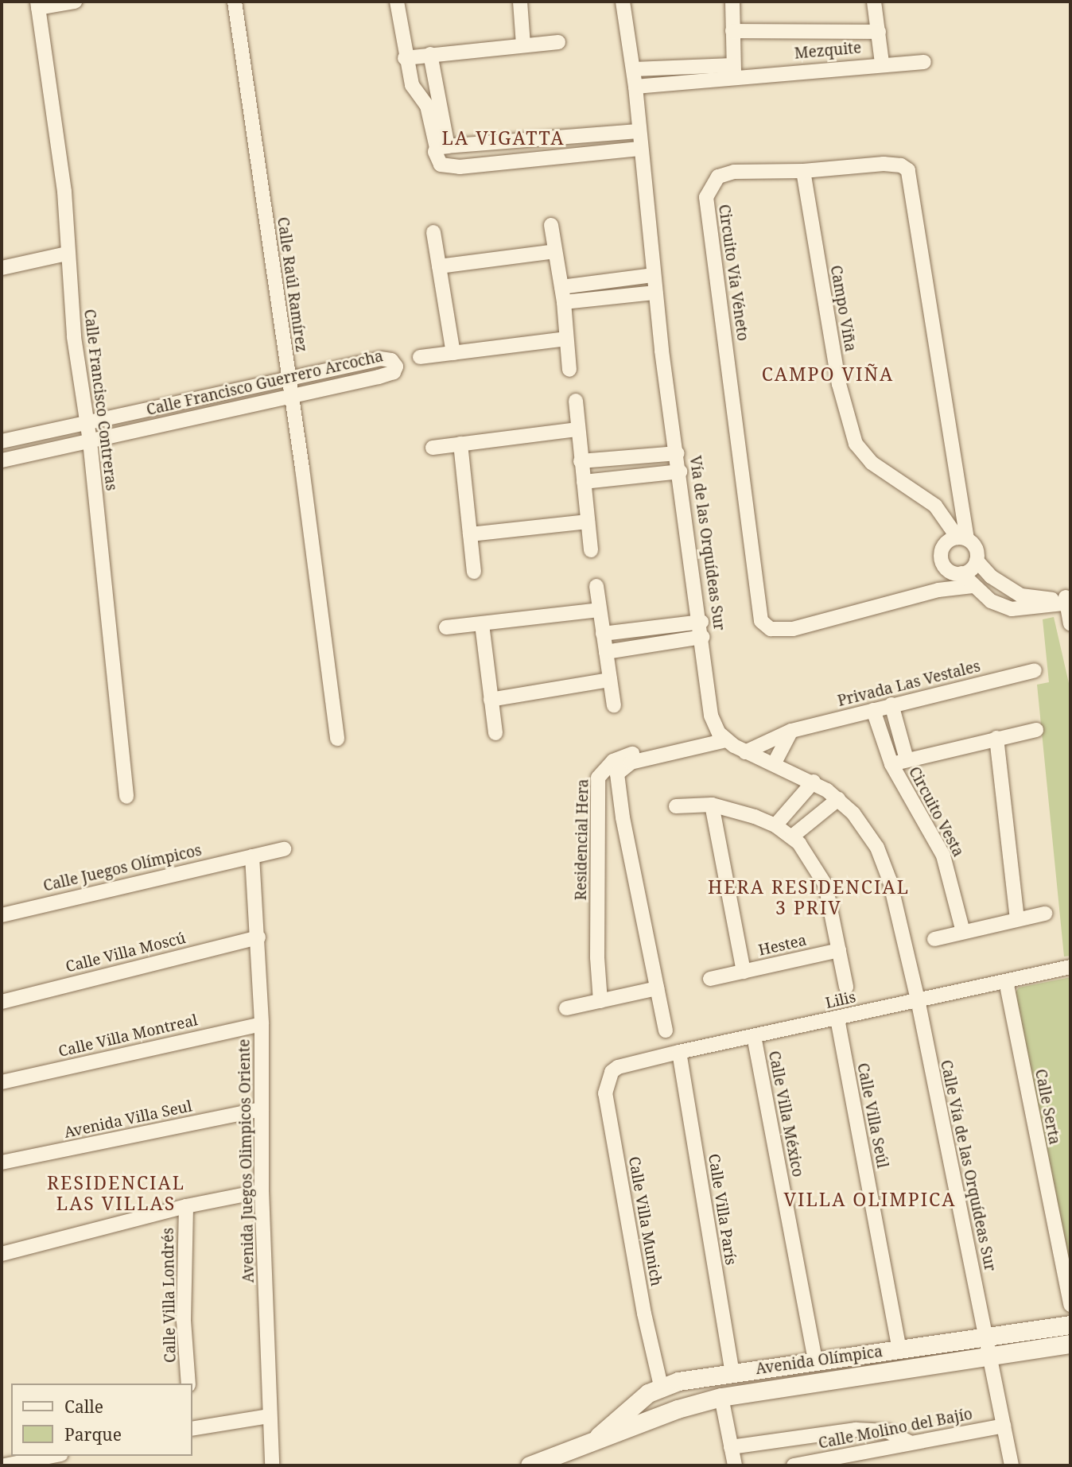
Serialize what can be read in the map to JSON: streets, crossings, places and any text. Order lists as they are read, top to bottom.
{
  "streets": {
    "street": [
      "Mezquite",
      "Circuito Vía Véneto",
      "Calle Raúl Ramírez",
      "Campo Viña",
      "Calle Francisco Guerrero Arcocha",
      "Calle Francisco Contreras",
      "Vía de las Orquídeas Sur",
      "Privada Las Vestales",
      "Circuito Vesta",
      "Residencial Hera",
      "Calle Juegos Olímpicos",
      "Hestea",
      "Calle Villa Moscú",
      "Lilis",
      "Calle Villa Montreal",
      "Calle Serta",
      "Calle Villa México",
      "Calle Villa Seúl",
      "Avenida Villa Seul",
      "Avenida Juegos Olimpicos Oriente",
      "Calle Vía de las Orquídeas Sur",
      "Calle Villa París",
      "Calle Villa Munich",
      "Calle Villa Londrés",
      "Avenida Olímpica",
      "Calle Molino del Bajío"
    ]
  },
  "crossings": [
    ["Mezquite", "Vía de las Orquídeas Sur"],
    ["Circuito Vía Véneto", "Campo Viña"],
    ["Calle Raúl Ramírez", "Calle Francisco Guerrero Arcocha"],
    ["Calle Francisco Guerrero Arcocha", "Calle Francisco Contreras"],
    ["Vía de las Orquídeas Sur", "Residencial Hera"],
    ["Privada Las Vestales", "Circuito Vesta"],
    ["Calle Juegos Olímpicos", "Avenida Juegos Olimpicos Oriente"],
    ["Calle Villa Moscú", "Avenida Juegos Olimpicos Oriente"],
    ["Lilis", "Calle Serta"],
    ["Lilis", "Calle Villa México"],
    ["Lilis", "Calle Villa Seúl"],
    ["Lilis", "Calle Vía de las Orquídeas Sur"],
    ["Lilis", "Calle Villa París"],
    ["Lilis", "Calle Villa Munich"],
    ["Calle Villa Montreal", "Avenida Juegos Olimpicos Oriente"],
    ["Calle Villa México", "Avenida Olímpica"],
    ["Calle Villa Seúl", "Avenida Olímpica"],
    ["Avenida Villa Seul", "Avenida Juegos Olimpicos Oriente"],
    ["Calle Vía de las Orquídeas Sur", "Avenida Olímpica"],
    ["Calle Vía de las Orquídeas Sur", "Calle Molino del Bajío"],
    ["Calle Villa París", "Avenida Olímpica"],
    ["Calle Villa Munich", "Avenida Olímpica"]
  ],
  "districts": [
    "LA VIGATTA",
    "CAMPO VIÑA",
    "HERA RESIDENCIAL 3 PRIV",
    "RESIDENCIAL LAS VILLAS",
    "VILLA OLIMPICA"
  ],
  "legend": ["Calle", "Parque"]
}
